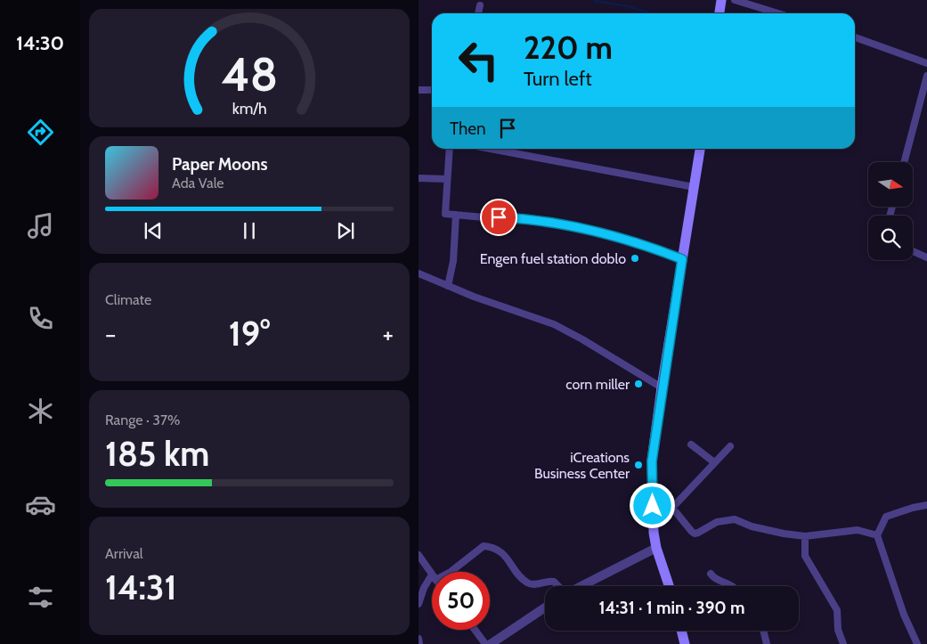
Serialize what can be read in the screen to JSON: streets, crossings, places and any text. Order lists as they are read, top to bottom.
{
  "places": ["Engen fuel station doblo", "corn miller", "iCreations Business Center"],
  "north": "right",
  "page": {
    "tabs": "14:30",
    "turn": ["220 m", "Turn left"],
    "then": "Then",
    "song": ["Paper Moons", "Ada Vale"],
    "tile": [
      "Climate",
      ["Range · 37%", "185 km"],
      ["Arrival", "14:31"]
    ],
    "heat": ["−", "19°", "+"],
    "limit": "50",
    "trip": "14:31 · 1 min · 390 m",
    "gauge": ["48", "km/h"]
  }
}
